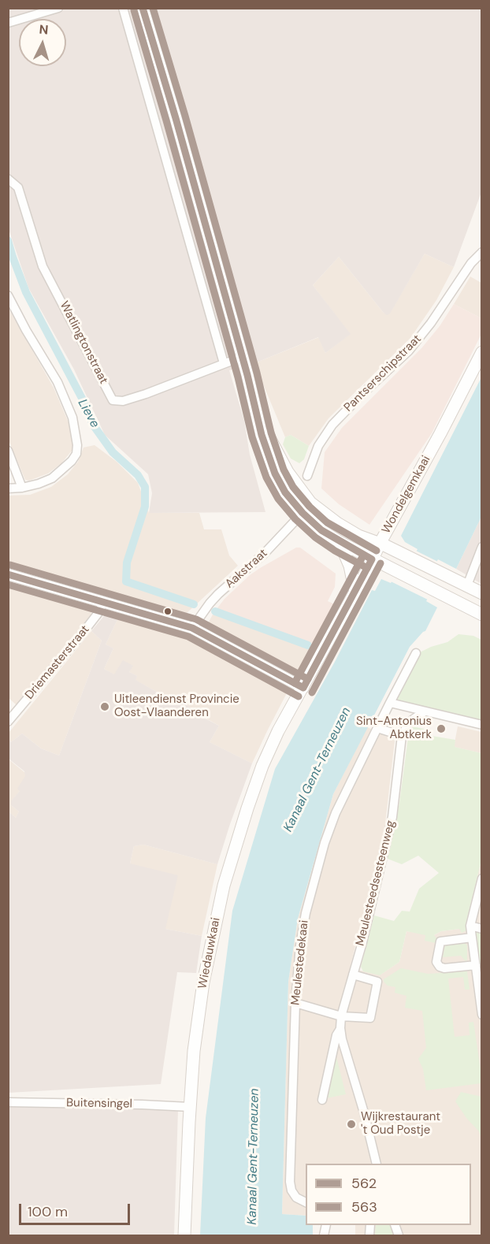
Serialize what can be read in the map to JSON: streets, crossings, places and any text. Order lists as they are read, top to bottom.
{
  "streets": {
    "main road": ["Wondelgemkaai", "Wiedauwkaai"],
    "street": [
      "Watlingtonstraat",
      "Pantserschipstraat",
      "Aakstraat",
      "Driemasterstraat",
      "Meulesteedsesteenweg",
      "Meulestedekaai",
      "Buitensingel"
    ]
  },
  "crossings": [
    ["Wondelgemkaai", "Wiedauwkaai"],
    ["Wiedauwkaai", "Buitensingel"]
  ],
  "water": ["Lieve", "Kanaal Gent-Terneuzen"],
  "places": ["Uitleendienst Provincie Oost-Vlaanderen", "Sint-Antonius Abtkerk", "Wijkrestaurant 't Oud Postje"],
  "lines": ["transit line 562", "transit line 563"],
  "legend": ["562", "563"],
  "scale_bar": "100 m",
  "north": "top"
}
